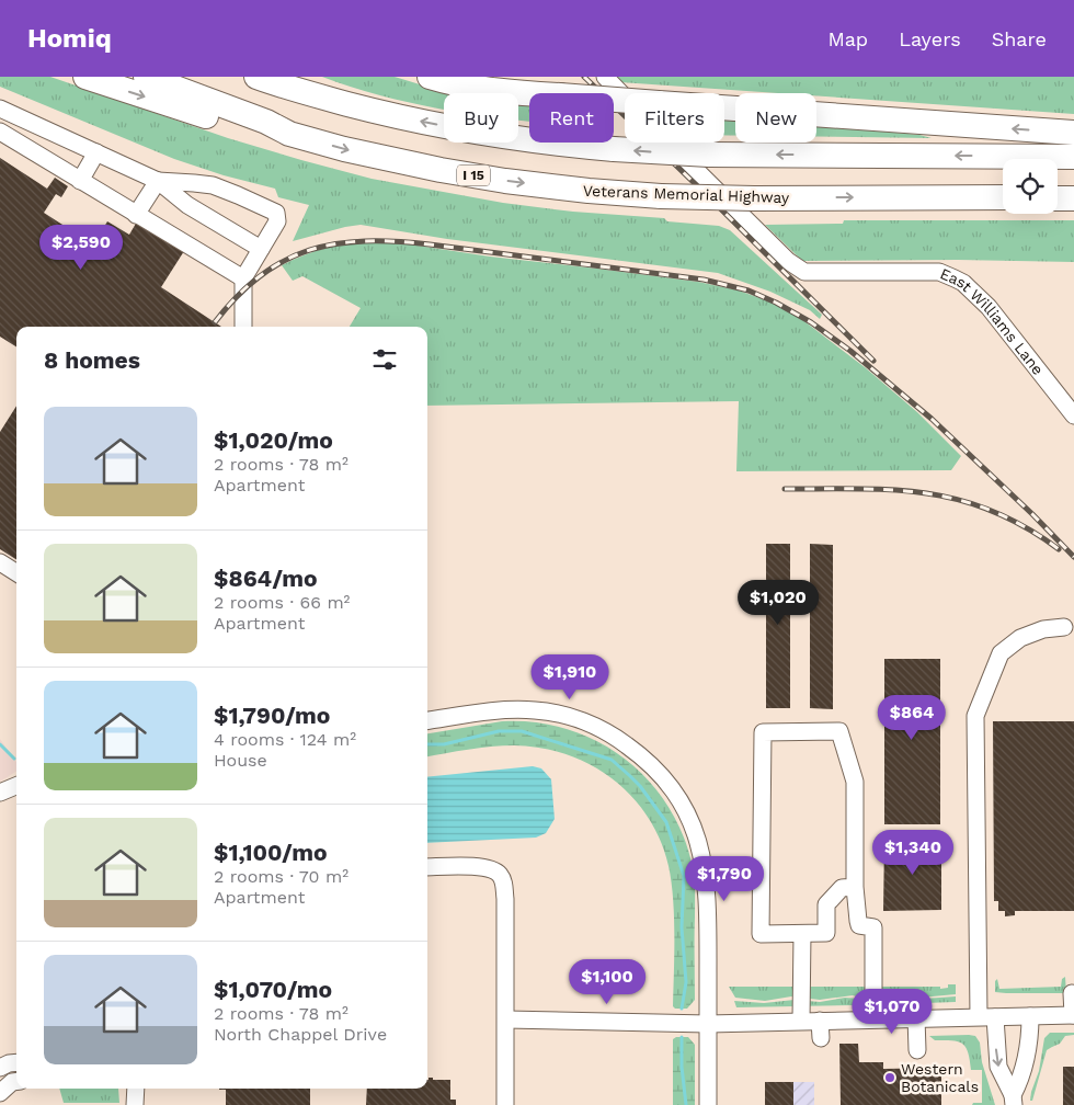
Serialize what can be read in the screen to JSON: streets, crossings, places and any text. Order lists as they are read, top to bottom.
{
  "streets": {
    "highway": ["I 15", "Veterans Memorial Highway"],
    "street": ["East Williams Lane"]
  },
  "places": ["Western Botanicals"],
  "page": {
    "header": "Homiq",
    "nav": ["Map", "Layers", "Share"],
    "chip": [
      "Buy",
      "Rent",
      "Filters",
      "New"
    ],
    "price": [
      "$2,590",
      "$1,020",
      "$1,910",
      "$864",
      "$1,340",
      "$1,790",
      "$1,100",
      "$1,070"
    ],
    "heading": "8 homes",
    "list": [
      {
        "name": "$1,020/mo",
        "note": "2 rooms · 78 m² · Apartment"
      },
      {
        "name": "$864/mo",
        "note": "2 rooms · 66 m² · Apartment"
      },
      {
        "name": "$1,790/mo",
        "note": "4 rooms · 124 m² · House"
      },
      {
        "name": "$1,100/mo",
        "note": "2 rooms · 70 m² · Apartment"
      },
      {
        "name": "$1,070/mo",
        "note": "2 rooms · 78 m² · North Chappel Drive"
      }
    ]
  }
}
